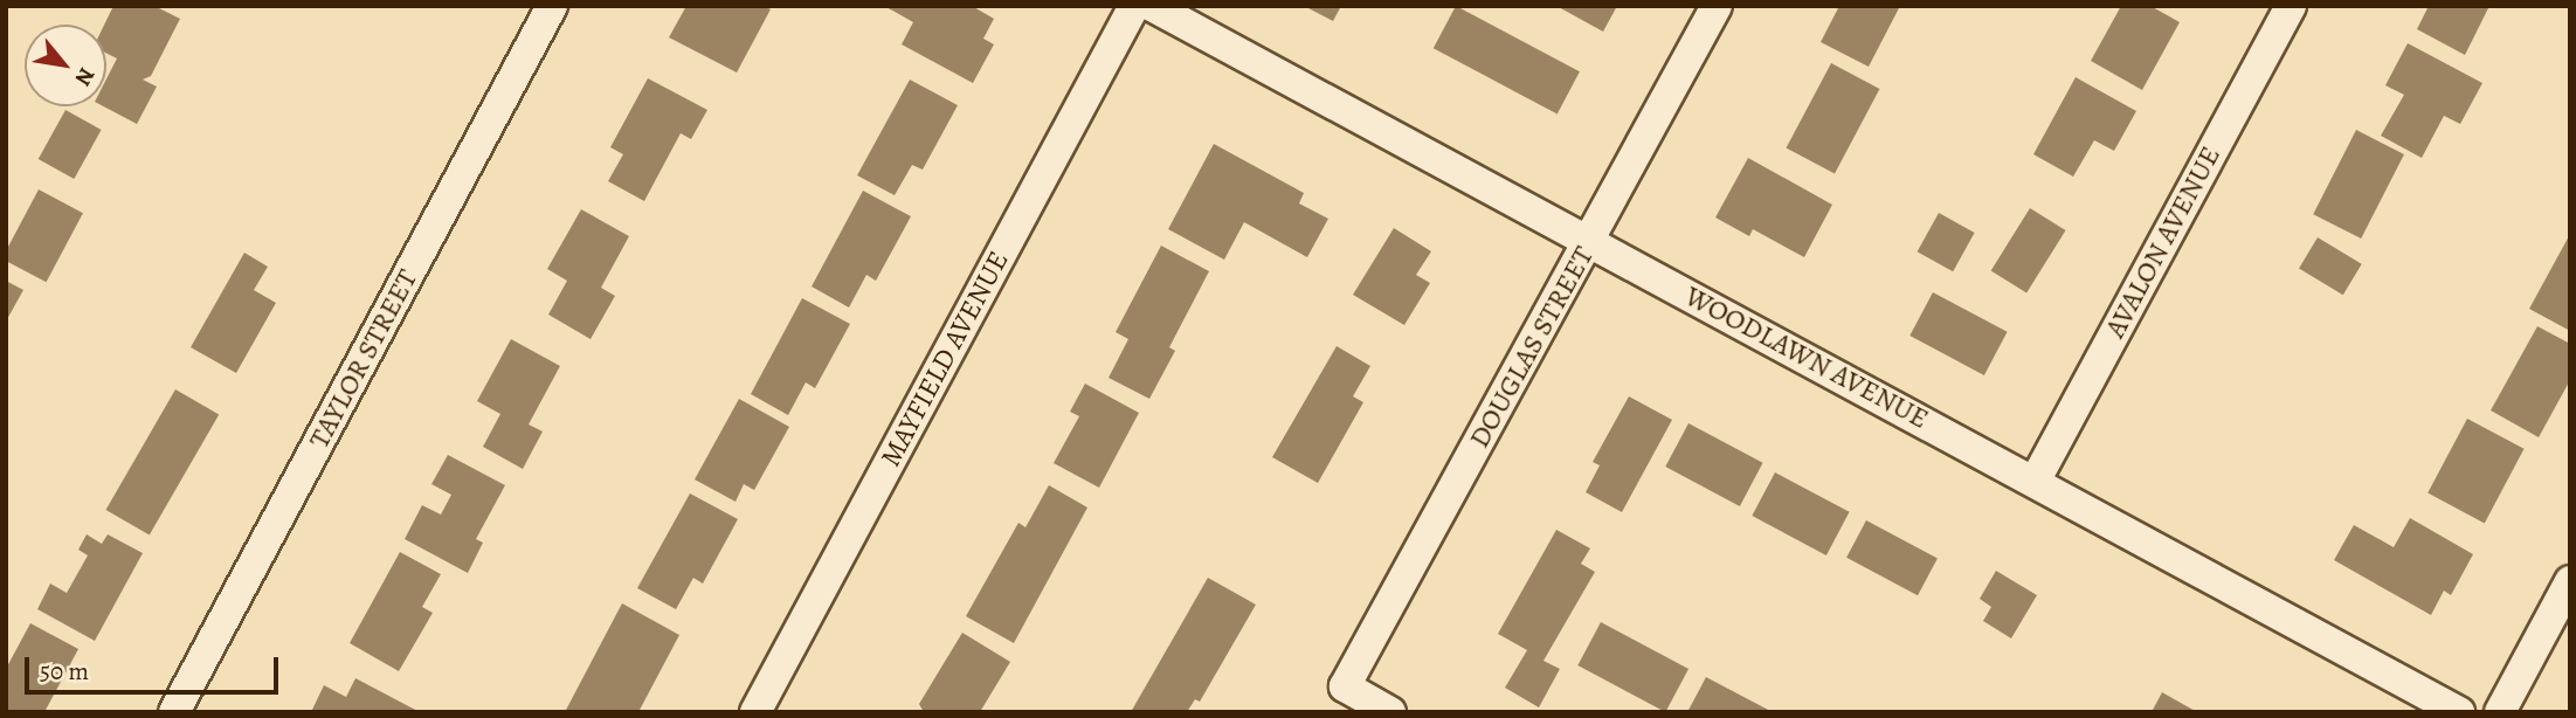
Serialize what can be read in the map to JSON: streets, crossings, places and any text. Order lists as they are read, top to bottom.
{
  "streets": {
    "street": [
      "AVALON AVENUE",
      "DOUGLAS STREET",
      "WOODLAWN AVENUE",
      "TAYLOR STREET",
      "MAYFIELD AVENUE"
    ]
  },
  "crossings": [
    ["AVALON AVENUE", "WOODLAWN AVENUE"],
    ["DOUGLAS STREET", "WOODLAWN AVENUE"]
  ],
  "scale_bar": "50 m",
  "north": "bottom right"
}
